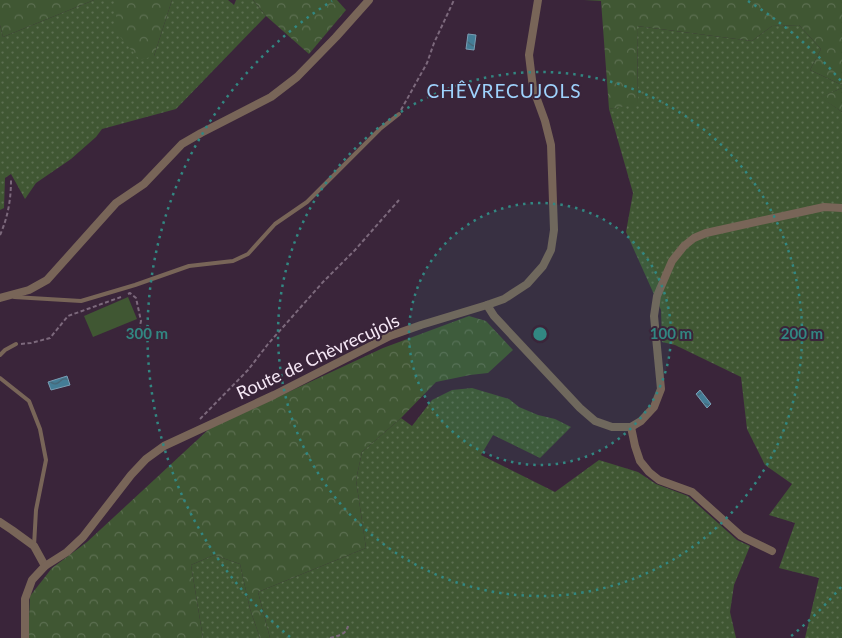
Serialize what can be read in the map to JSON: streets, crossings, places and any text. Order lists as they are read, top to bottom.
{
  "streets": {
    "street": ["Route de Chèvrecujols"]
  },
  "districts": ["CHÊVRECUJOLS"],
  "rings": ["100 m", "200 m", "300 m"]
}
